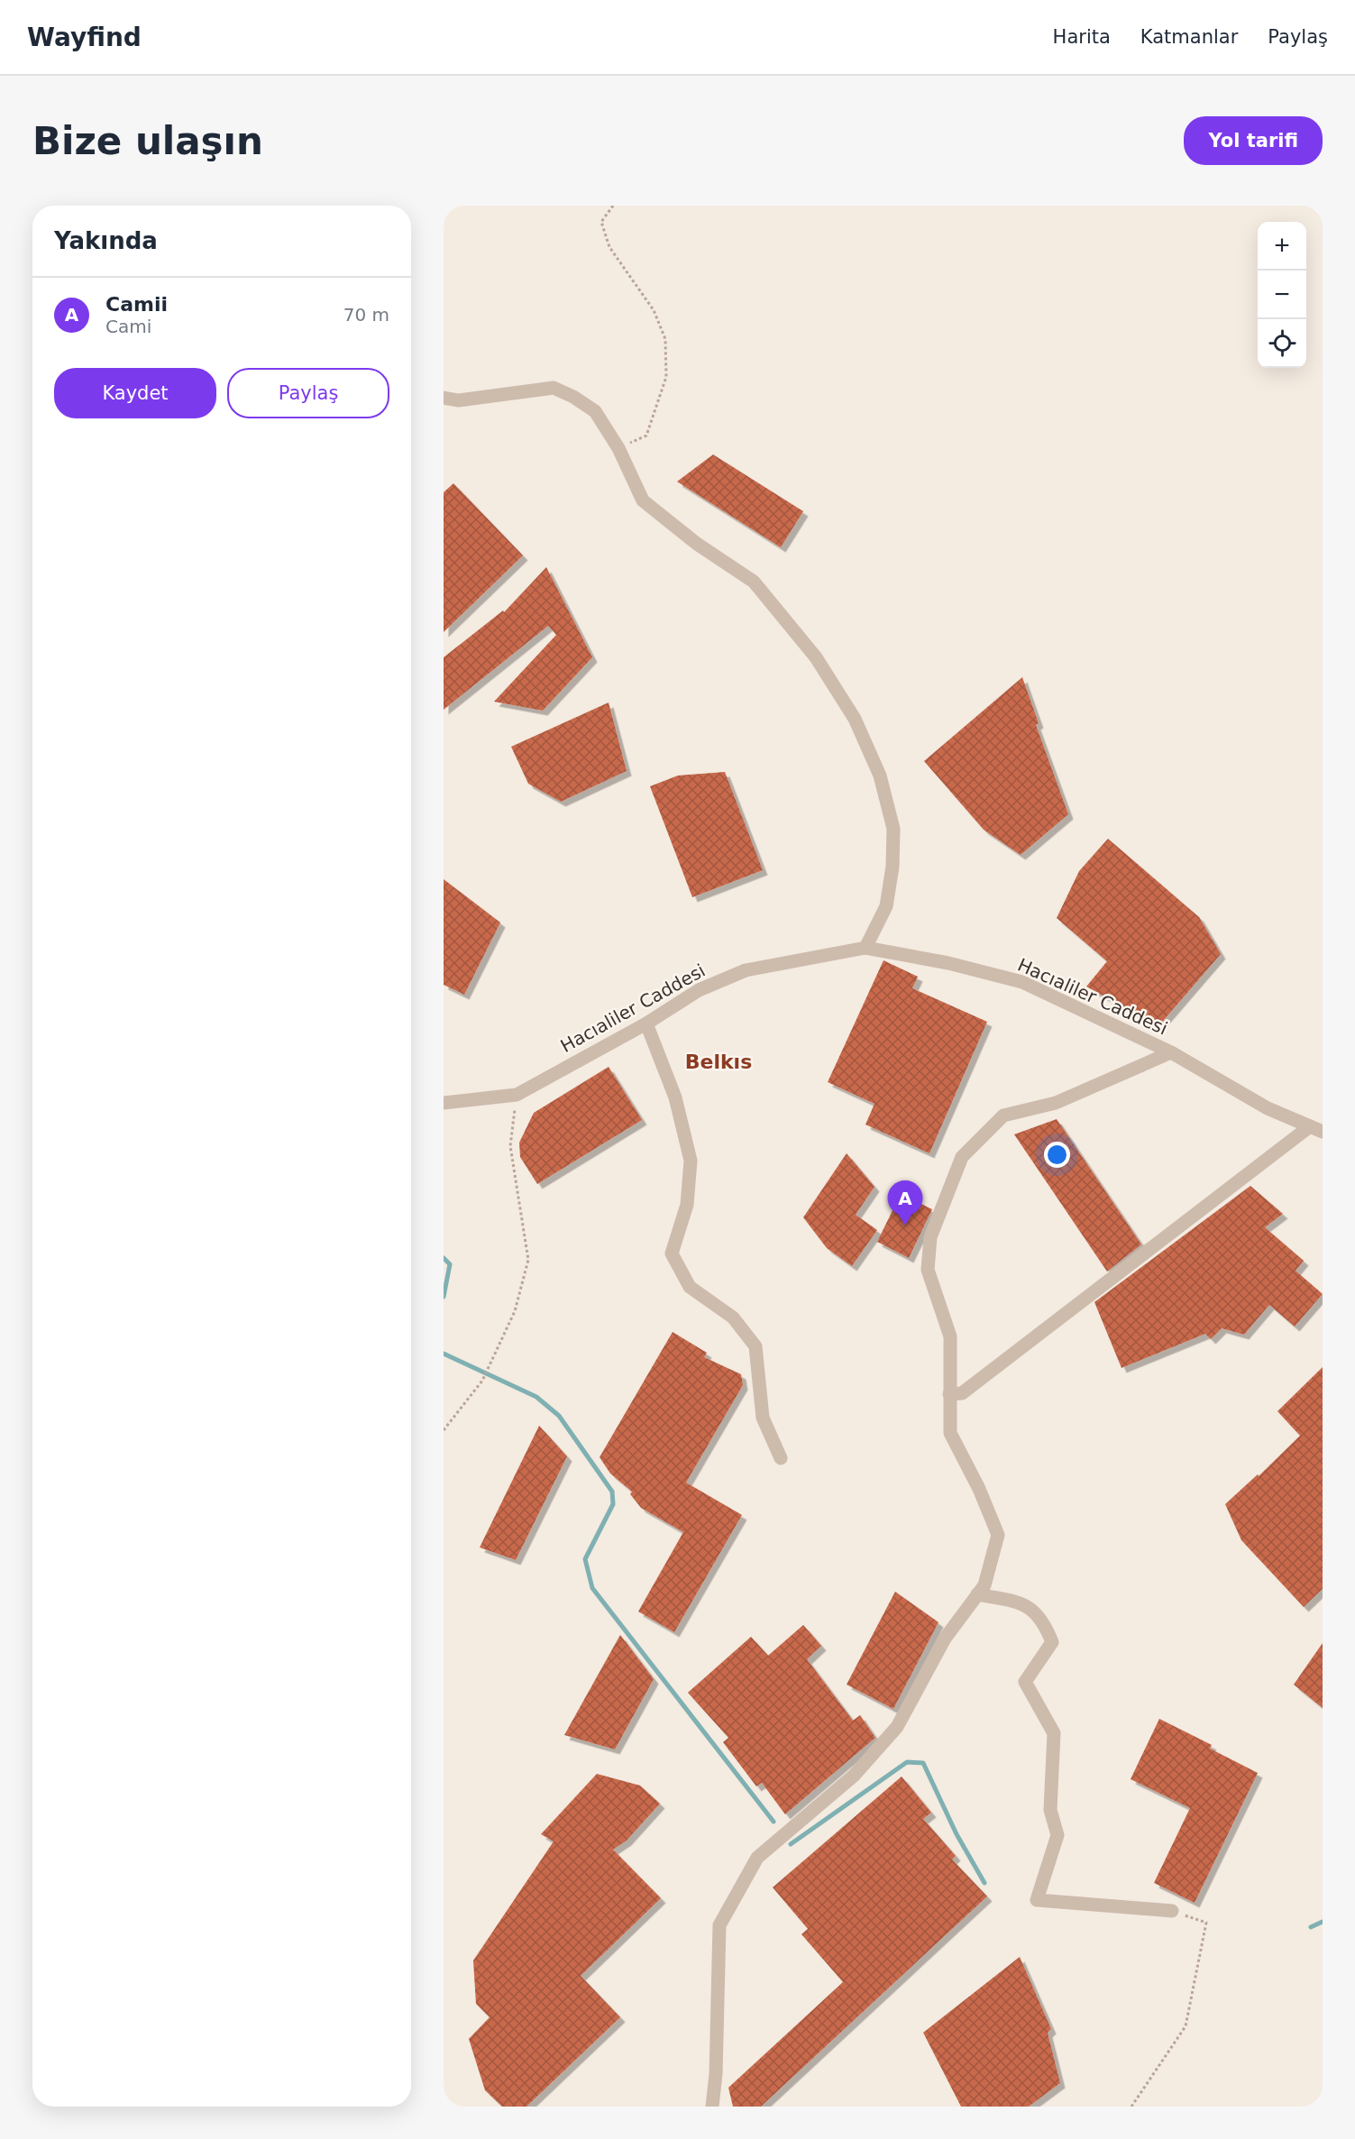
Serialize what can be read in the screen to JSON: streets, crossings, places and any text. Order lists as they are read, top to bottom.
{
  "streets": {
    "street": ["Hacıaliler Caddesi"]
  },
  "districts": ["Belkıs"],
  "page": {
    "header": "Wayfind",
    "nav": ["Harita", "Katmanlar", "Paylaş"],
    "buttons": [
      "Yol tarifi",
      ["Kaydet", "Paylaş"]
    ],
    "title": "Bize ulaşın",
    "heading": "Yakında",
    "map_buttons": ["+", "−"],
    "list": [
      {
        "mark": "A",
        "name": "Camii",
        "note": "Cami",
        "value": "70 m"
      }
    ],
    "pins": "A"
  }
}
